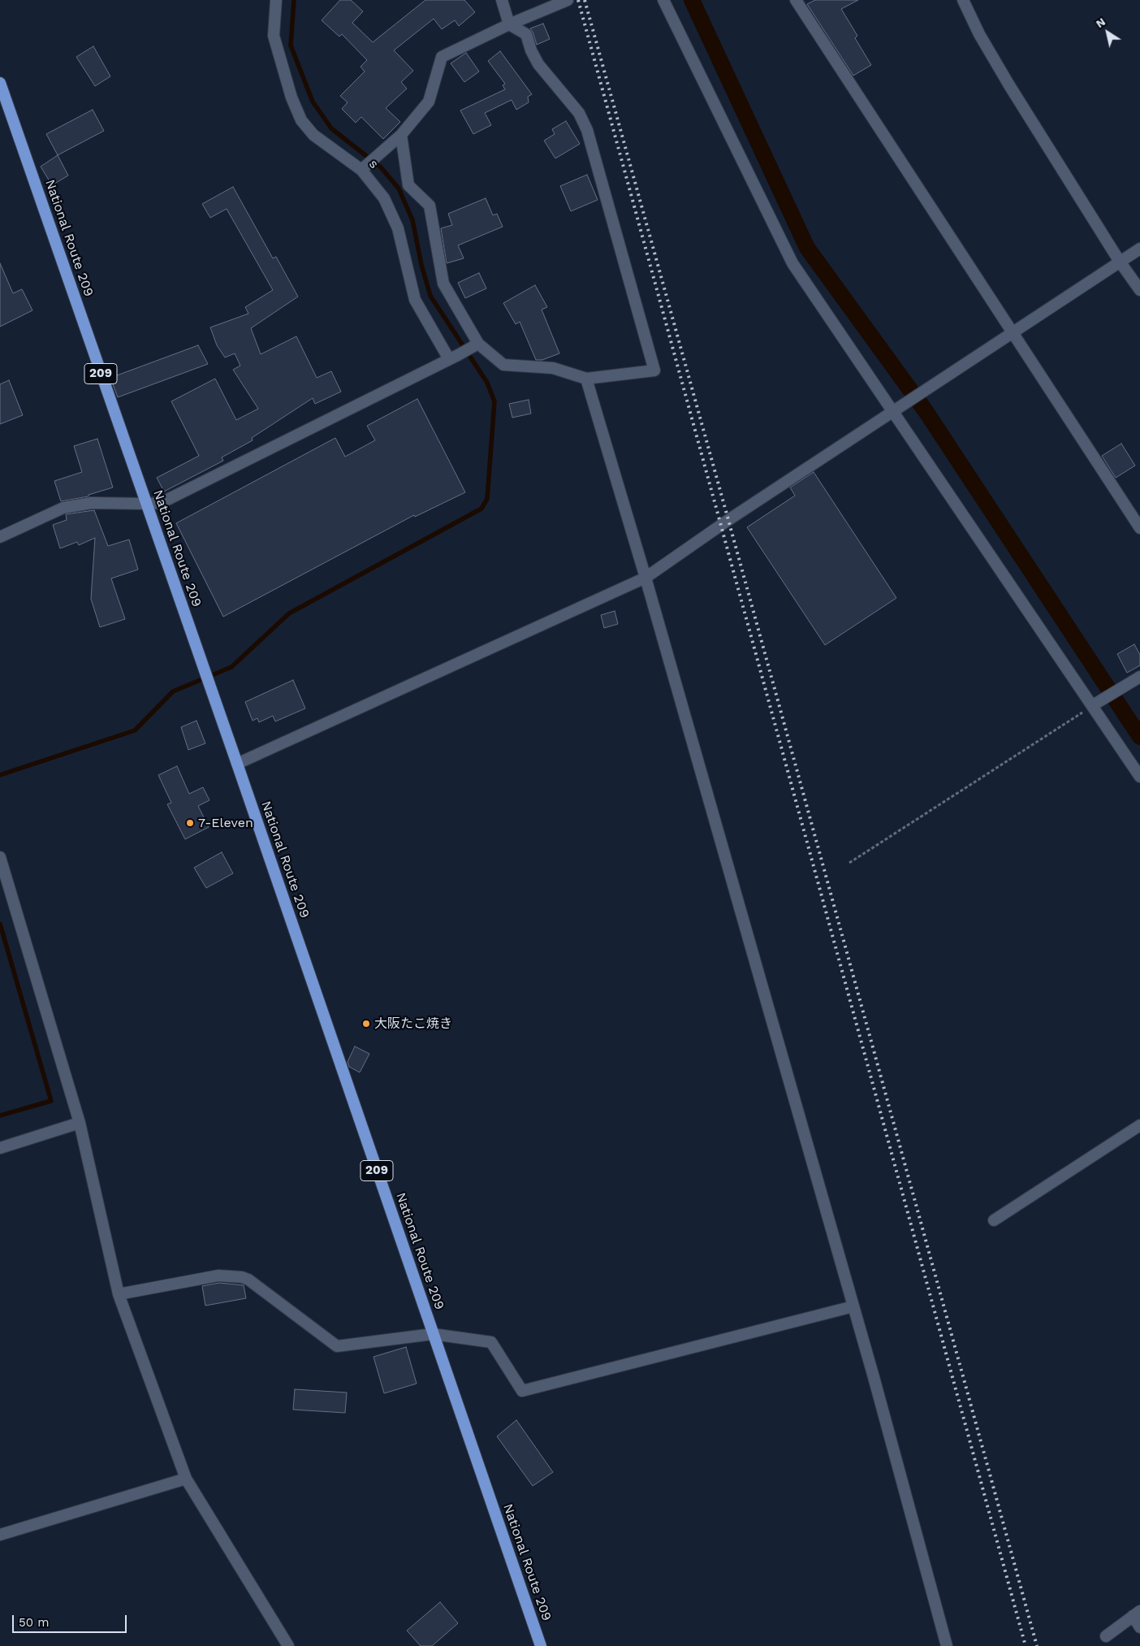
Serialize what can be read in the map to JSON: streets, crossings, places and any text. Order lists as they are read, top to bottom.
{
  "streets": {
    "highway": ["National Route 209", "209"],
    "street": ["s"]
  },
  "places": ["7-Eleven", "大阪たこ焼き"],
  "scale_bar": "50 m",
  "north": "top left"
}
